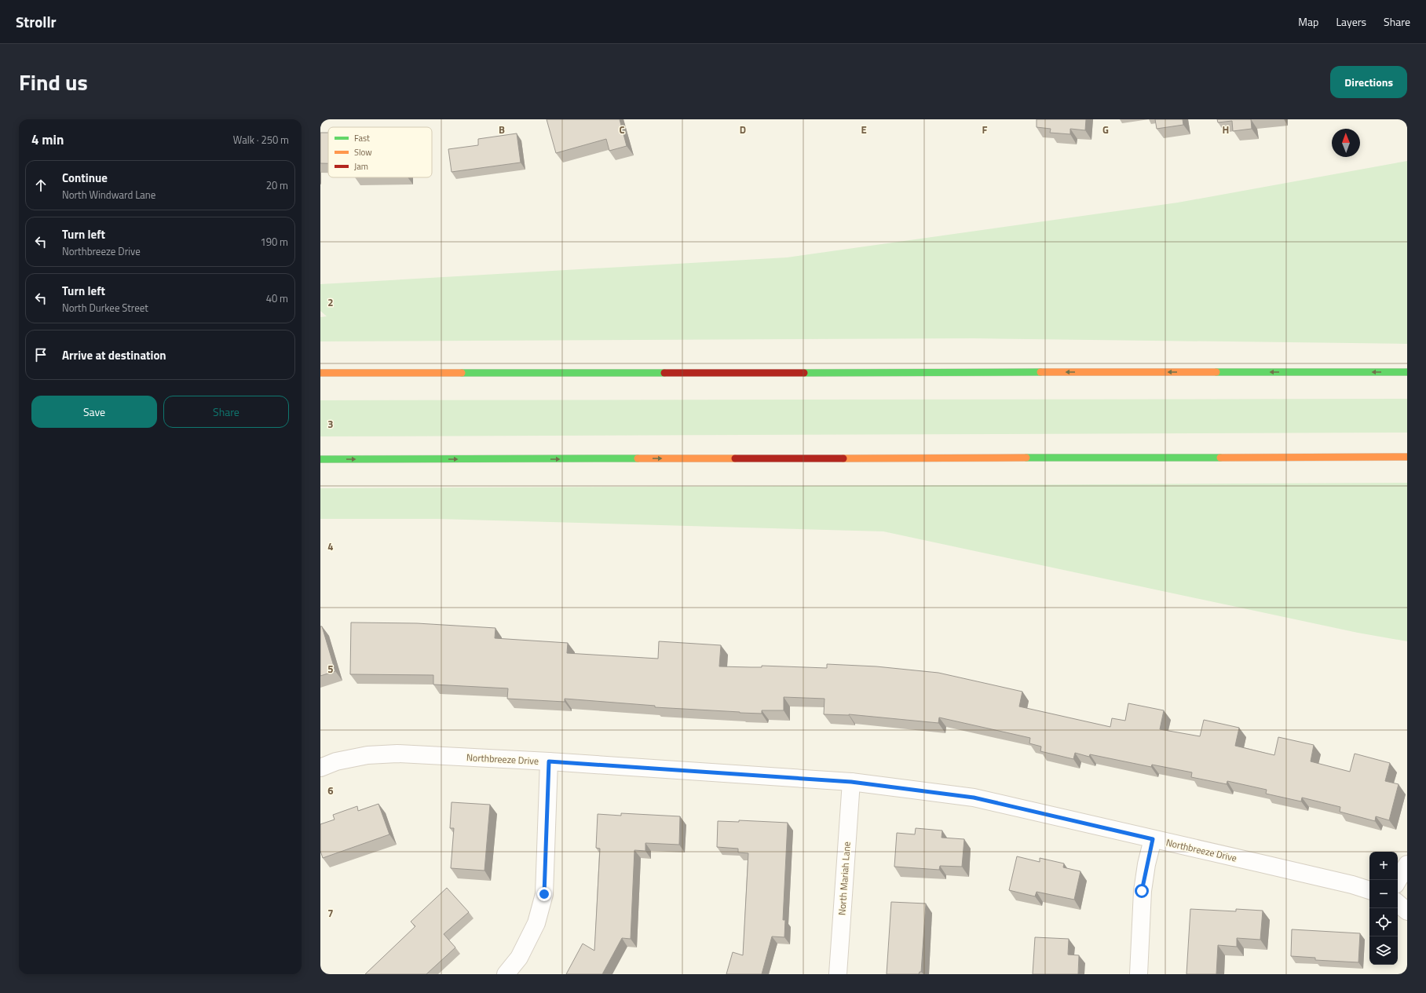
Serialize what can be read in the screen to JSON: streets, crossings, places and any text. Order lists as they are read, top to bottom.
{
  "streets": {
    "street": ["Northbreeze Drive", "North Mariah Lane"]
  },
  "crossings": [
    ["Northbreeze Drive", "North Mariah Lane"]
  ],
  "legend": ["Fast", "Slow", "Jam"],
  "north": "top",
  "page": {
    "header": "Strollr",
    "nav": ["Map", "Layers", "Share"],
    "title": "Find us",
    "buttons": [
      "Directions",
      ["Save", "Share"]
    ],
    "heading": ["4 min", "Walk · 250 m"],
    "list": [
      ["Continue", "North Windward Lane", "20 m"],
      ["Turn left", "Northbreeze Drive", "190 m"],
      ["Turn left", "North Durkee Street", "40 m"],
      "Arrive at destination"
    ],
    "map_buttons": ["+", "−"]
  },
  "grid": {
    "columns": [
      "B",
      "C",
      "D",
      "E",
      "F",
      "G",
      "H"
    ],
    "rows": [
      "2",
      "3",
      "4",
      "5",
      "6",
      "7"
    ]
  }
}
